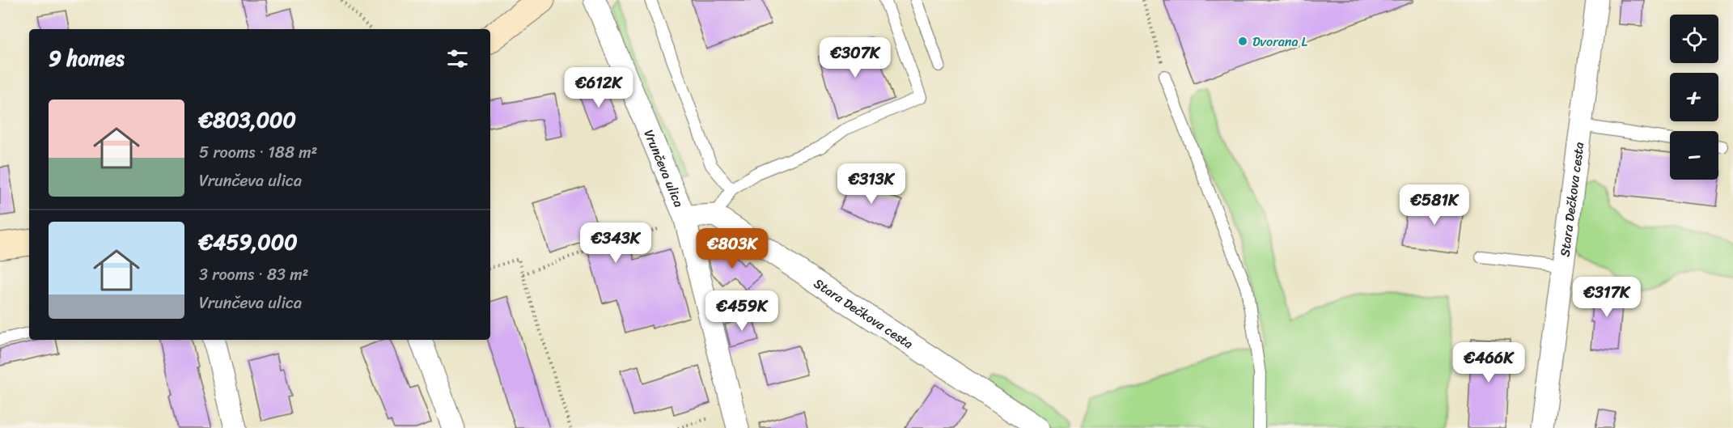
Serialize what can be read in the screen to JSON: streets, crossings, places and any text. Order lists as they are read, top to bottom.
{
  "streets": {
    "street": ["Vrunčeva ulica", "Stara Dečkova cesta"]
  },
  "places": ["Dvorana L"],
  "page": {
    "map_buttons": ["+", "−"],
    "heading": "9 homes",
    "price": [
      "€307K",
      "€612K",
      "€313K",
      "€581K",
      "€343K",
      "€803K",
      "€317K",
      "€459K",
      "€466K"
    ],
    "list": [
      {
        "name": "€803,000",
        "note": "5 rooms · 188 m² · Vrunčeva ulica"
      },
      {
        "name": "€459,000",
        "note": "3 rooms · 83 m² · Vrunčeva ulica"
      }
    ]
  }
}
